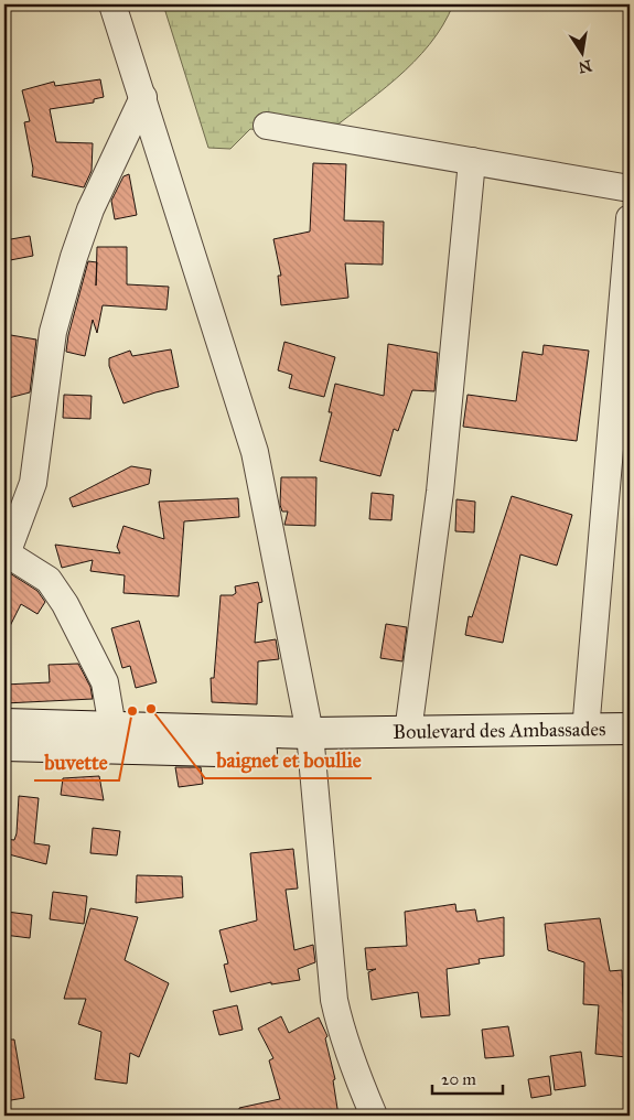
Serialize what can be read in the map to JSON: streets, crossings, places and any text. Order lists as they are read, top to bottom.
{
  "streets": {
    "main road": ["Boulevard des Ambassades"]
  },
  "places": ["baignet et boullie", "buvette"],
  "scale_bar": "20 m",
  "north": "bottom"
}
